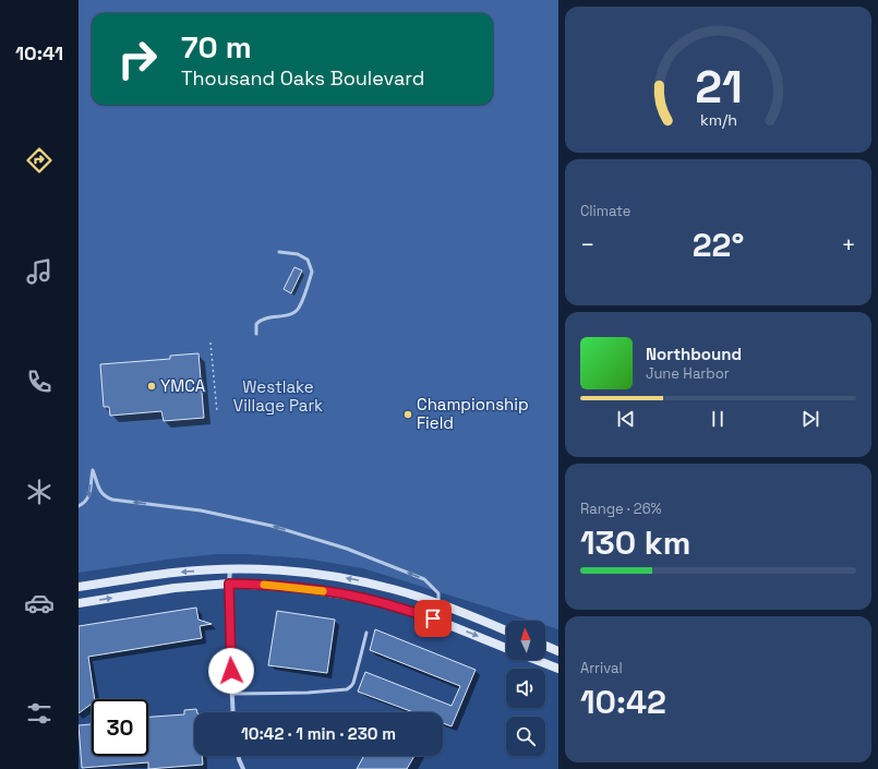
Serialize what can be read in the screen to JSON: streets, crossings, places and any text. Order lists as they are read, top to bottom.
{
  "parks": ["Westlake Village Park"],
  "places": ["YMCA", "Championship Field"],
  "north": "top",
  "page": {
    "tabs": "10:41",
    "turn": ["70 m", "Thousand Oaks Boulevard"],
    "tile": [
      "Climate",
      ["Range · 26%", "130 km"],
      ["Arrival", "10:42"]
    ],
    "heat": ["−", "22°", "+"],
    "song": ["Northbound", "June Harbor"],
    "limit": "30",
    "trip": "10:42 · 1 min · 230 m",
    "gauge": ["21", "km/h"]
  }
}
